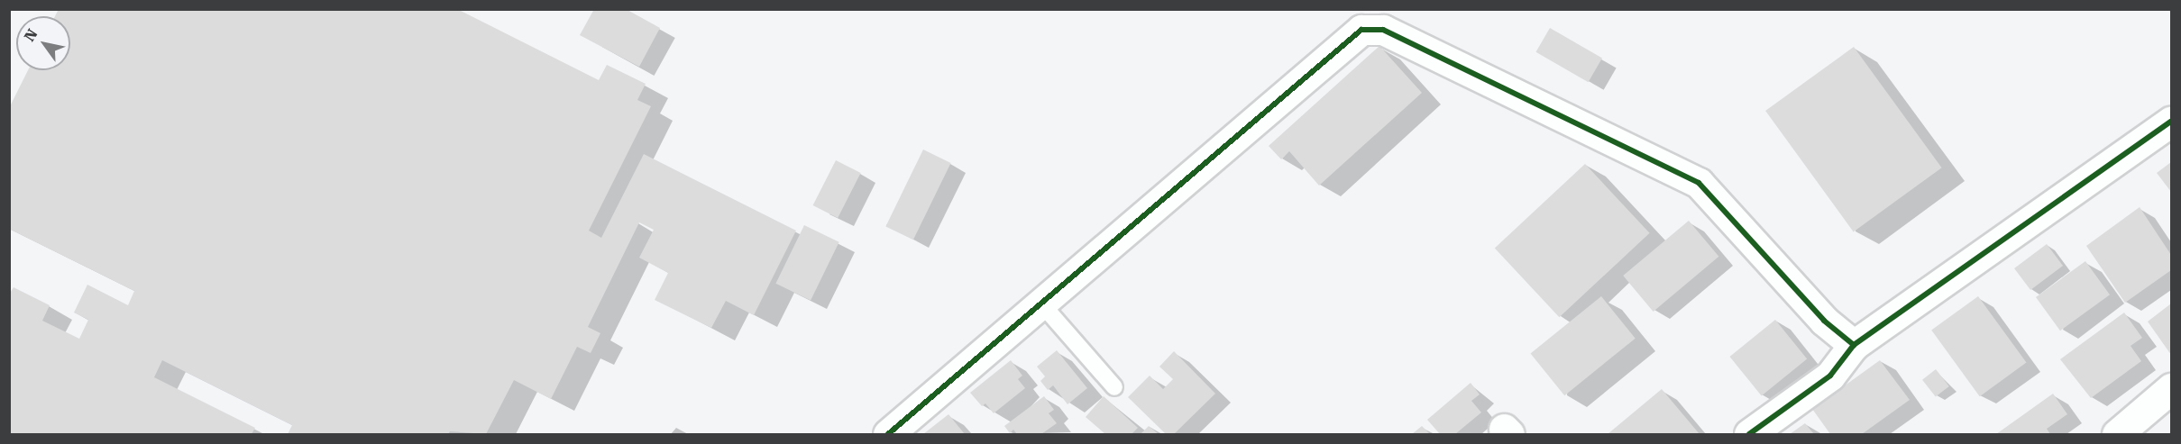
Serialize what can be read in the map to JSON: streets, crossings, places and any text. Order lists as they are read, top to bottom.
{
  "north": "top left"
}
